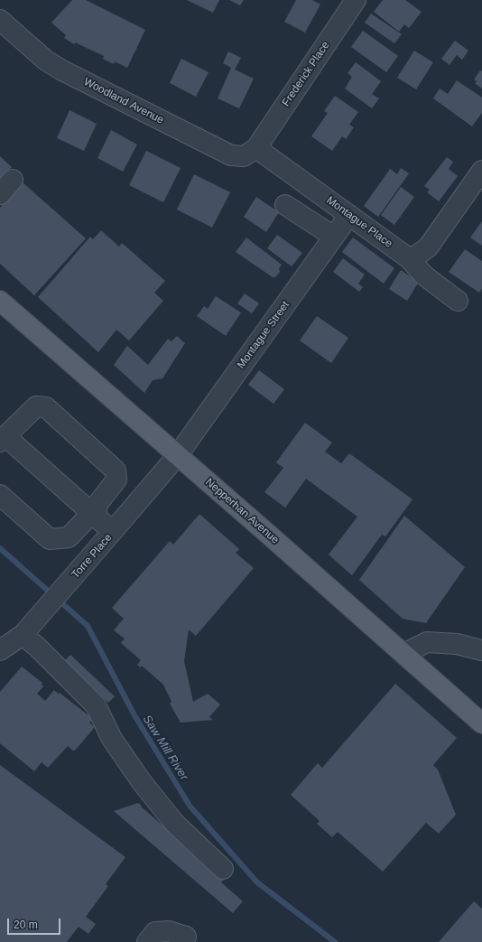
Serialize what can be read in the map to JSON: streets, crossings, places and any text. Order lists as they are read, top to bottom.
{
  "streets": {
    "main road": ["Nepperhan Avenue"],
    "street": [
      "Frederick Place",
      "Woodland Avenue",
      "Montague Place",
      "Montague Street",
      "Torre Place"
    ]
  },
  "crossings": [
    ["Frederick Place", "Woodland Avenue"],
    ["Frederick Place", "Montague Place"],
    ["Woodland Avenue", "Montague Place"],
    ["Montague Place", "Montague Street"],
    ["Montague Street", "Nepperhan Avenue"],
    ["Montague Street", "Torre Place"],
    ["Nepperhan Avenue", "Torre Place"]
  ],
  "water": ["Saw Mill River"],
  "scale_bar": "20 m"
}
